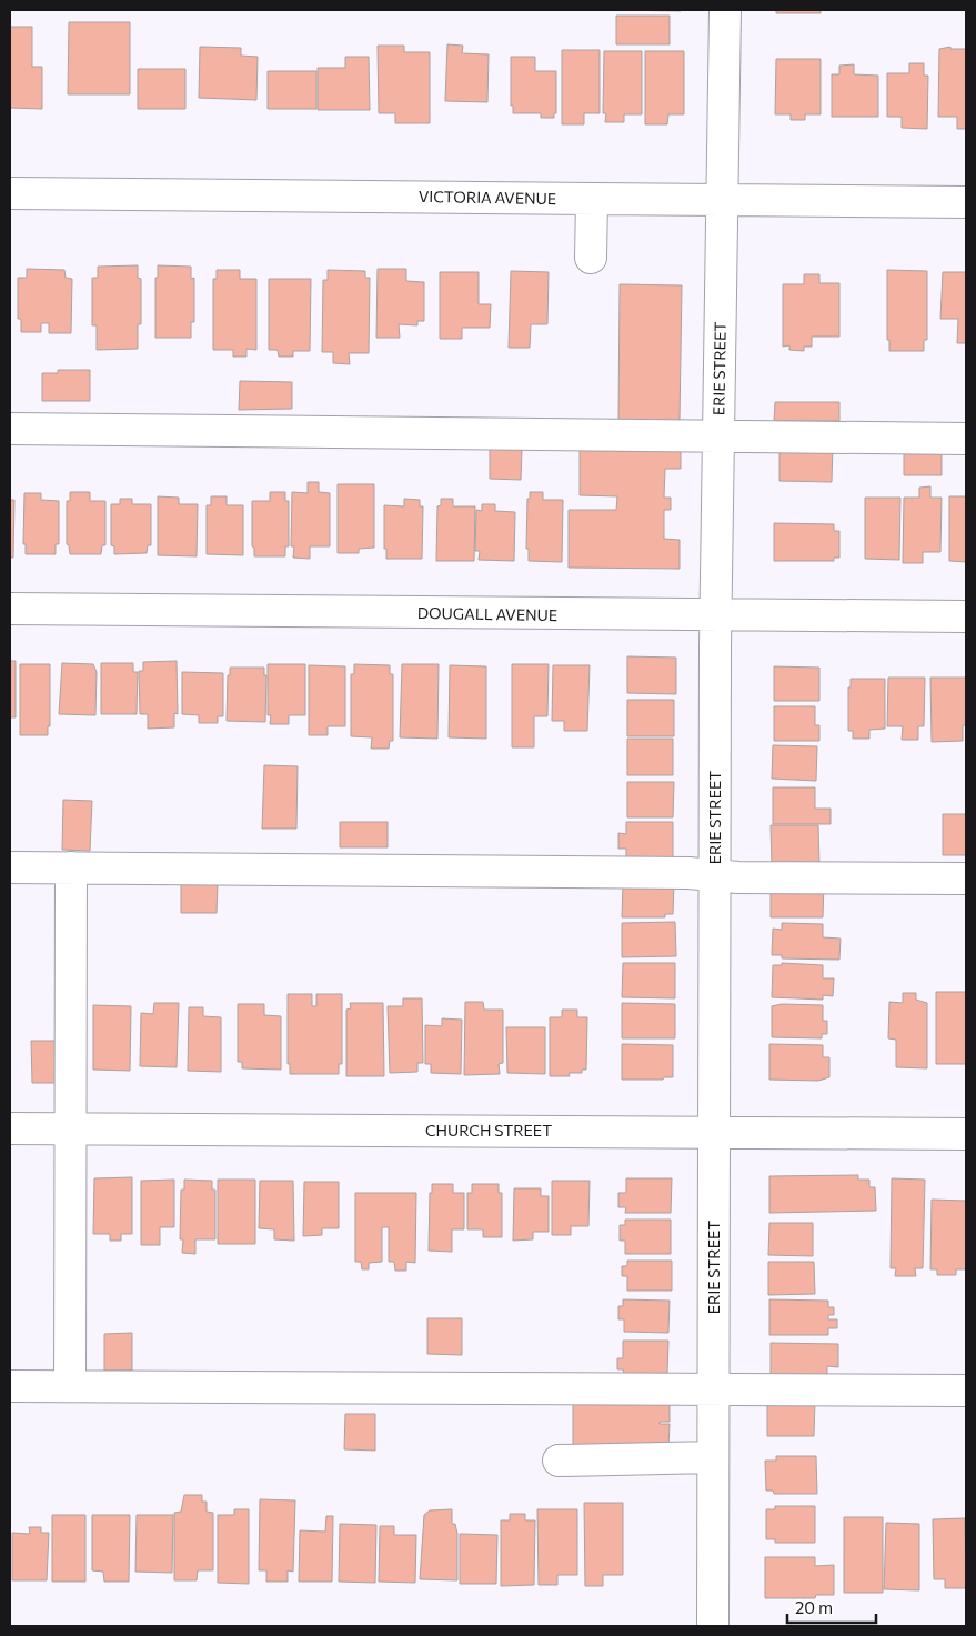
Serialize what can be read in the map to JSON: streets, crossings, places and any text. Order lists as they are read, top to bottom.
{
  "streets": {
    "street": [
      "VICTORIA AVENUE",
      "ERIE STREET",
      "DOUGALL AVENUE",
      "CHURCH STREET"
    ]
  },
  "crossings": [
    ["VICTORIA AVENUE", "ERIE STREET"],
    ["ERIE STREET", "DOUGALL AVENUE"],
    ["ERIE STREET", "CHURCH STREET"]
  ],
  "scale_bar": "20 m"
}
